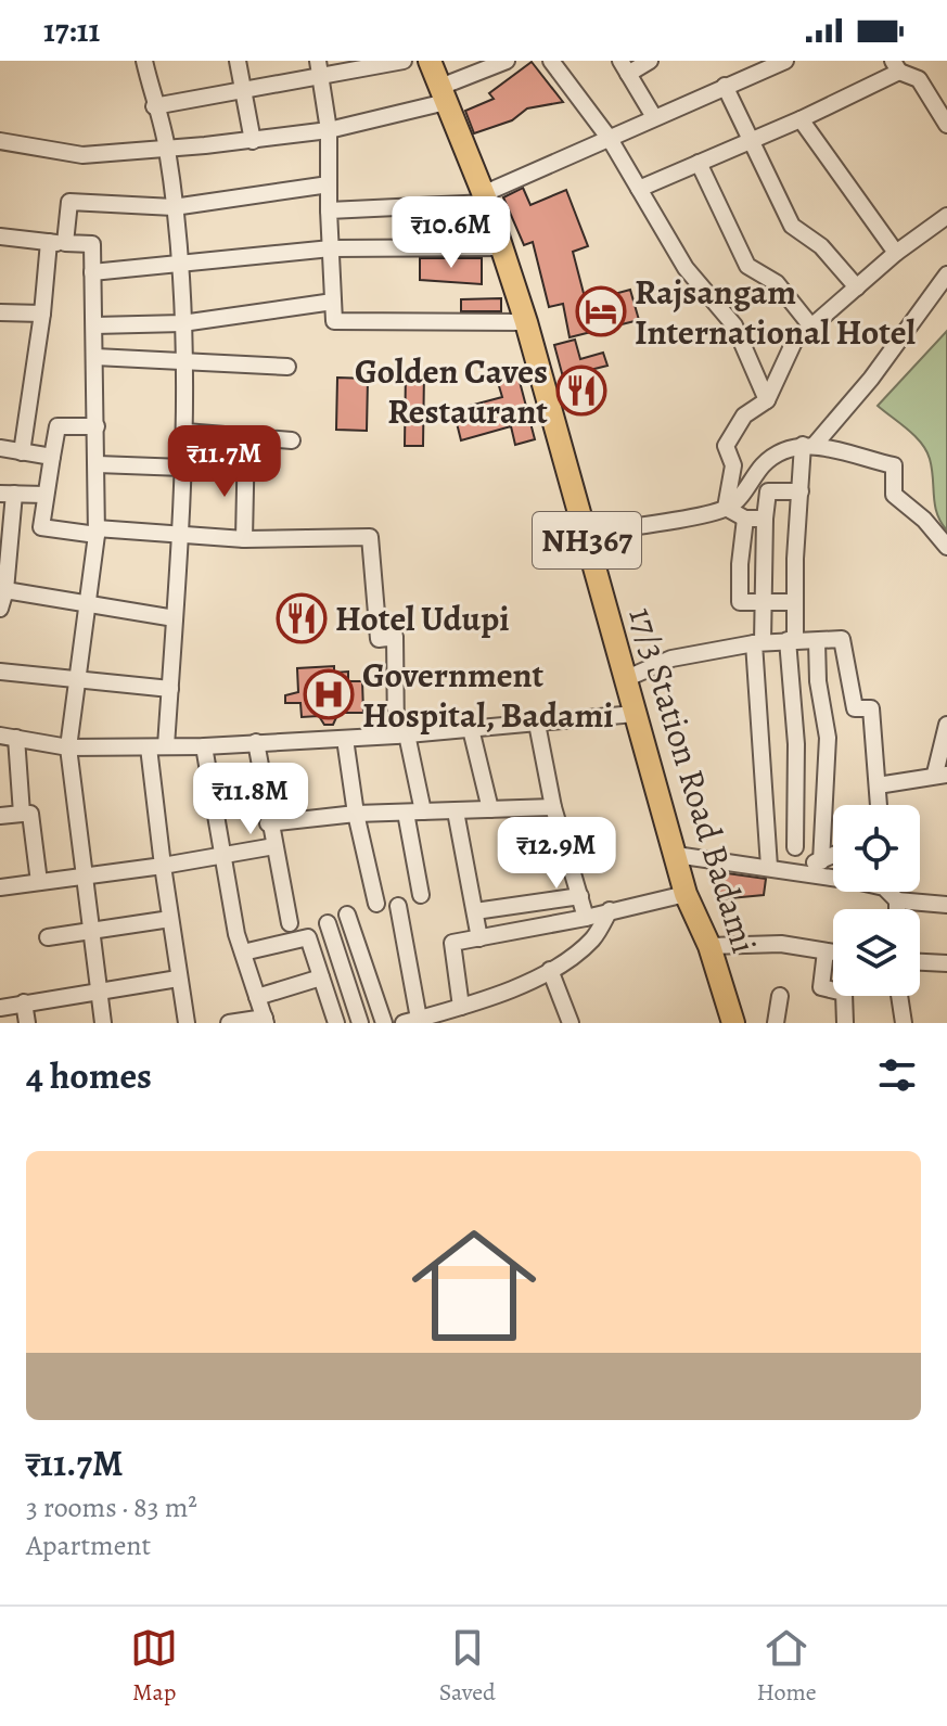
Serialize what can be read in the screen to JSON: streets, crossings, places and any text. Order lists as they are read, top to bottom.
{
  "streets": {
    "highway": ["NH367", "17/3 Station Road Badami"]
  },
  "places": {
    "hotel": ["Rajsangam International Hotel"],
    "restaurant": ["Golden Caves Restaurant", "Hotel Udupi"],
    "hospital": ["Government Hospital, Badami"]
  },
  "page": {
    "status": "17:11",
    "price": [
      "₹10.6M",
      "₹11.7M",
      "₹11.8M",
      "₹12.9M"
    ],
    "heading": "4 homes",
    "list": [
      {
        "name": "₹11.7M",
        "note": "3 rooms · 83 m² · Apartment"
      }
    ],
    "tabs": ["Map", "Saved", "Home"]
  }
}
